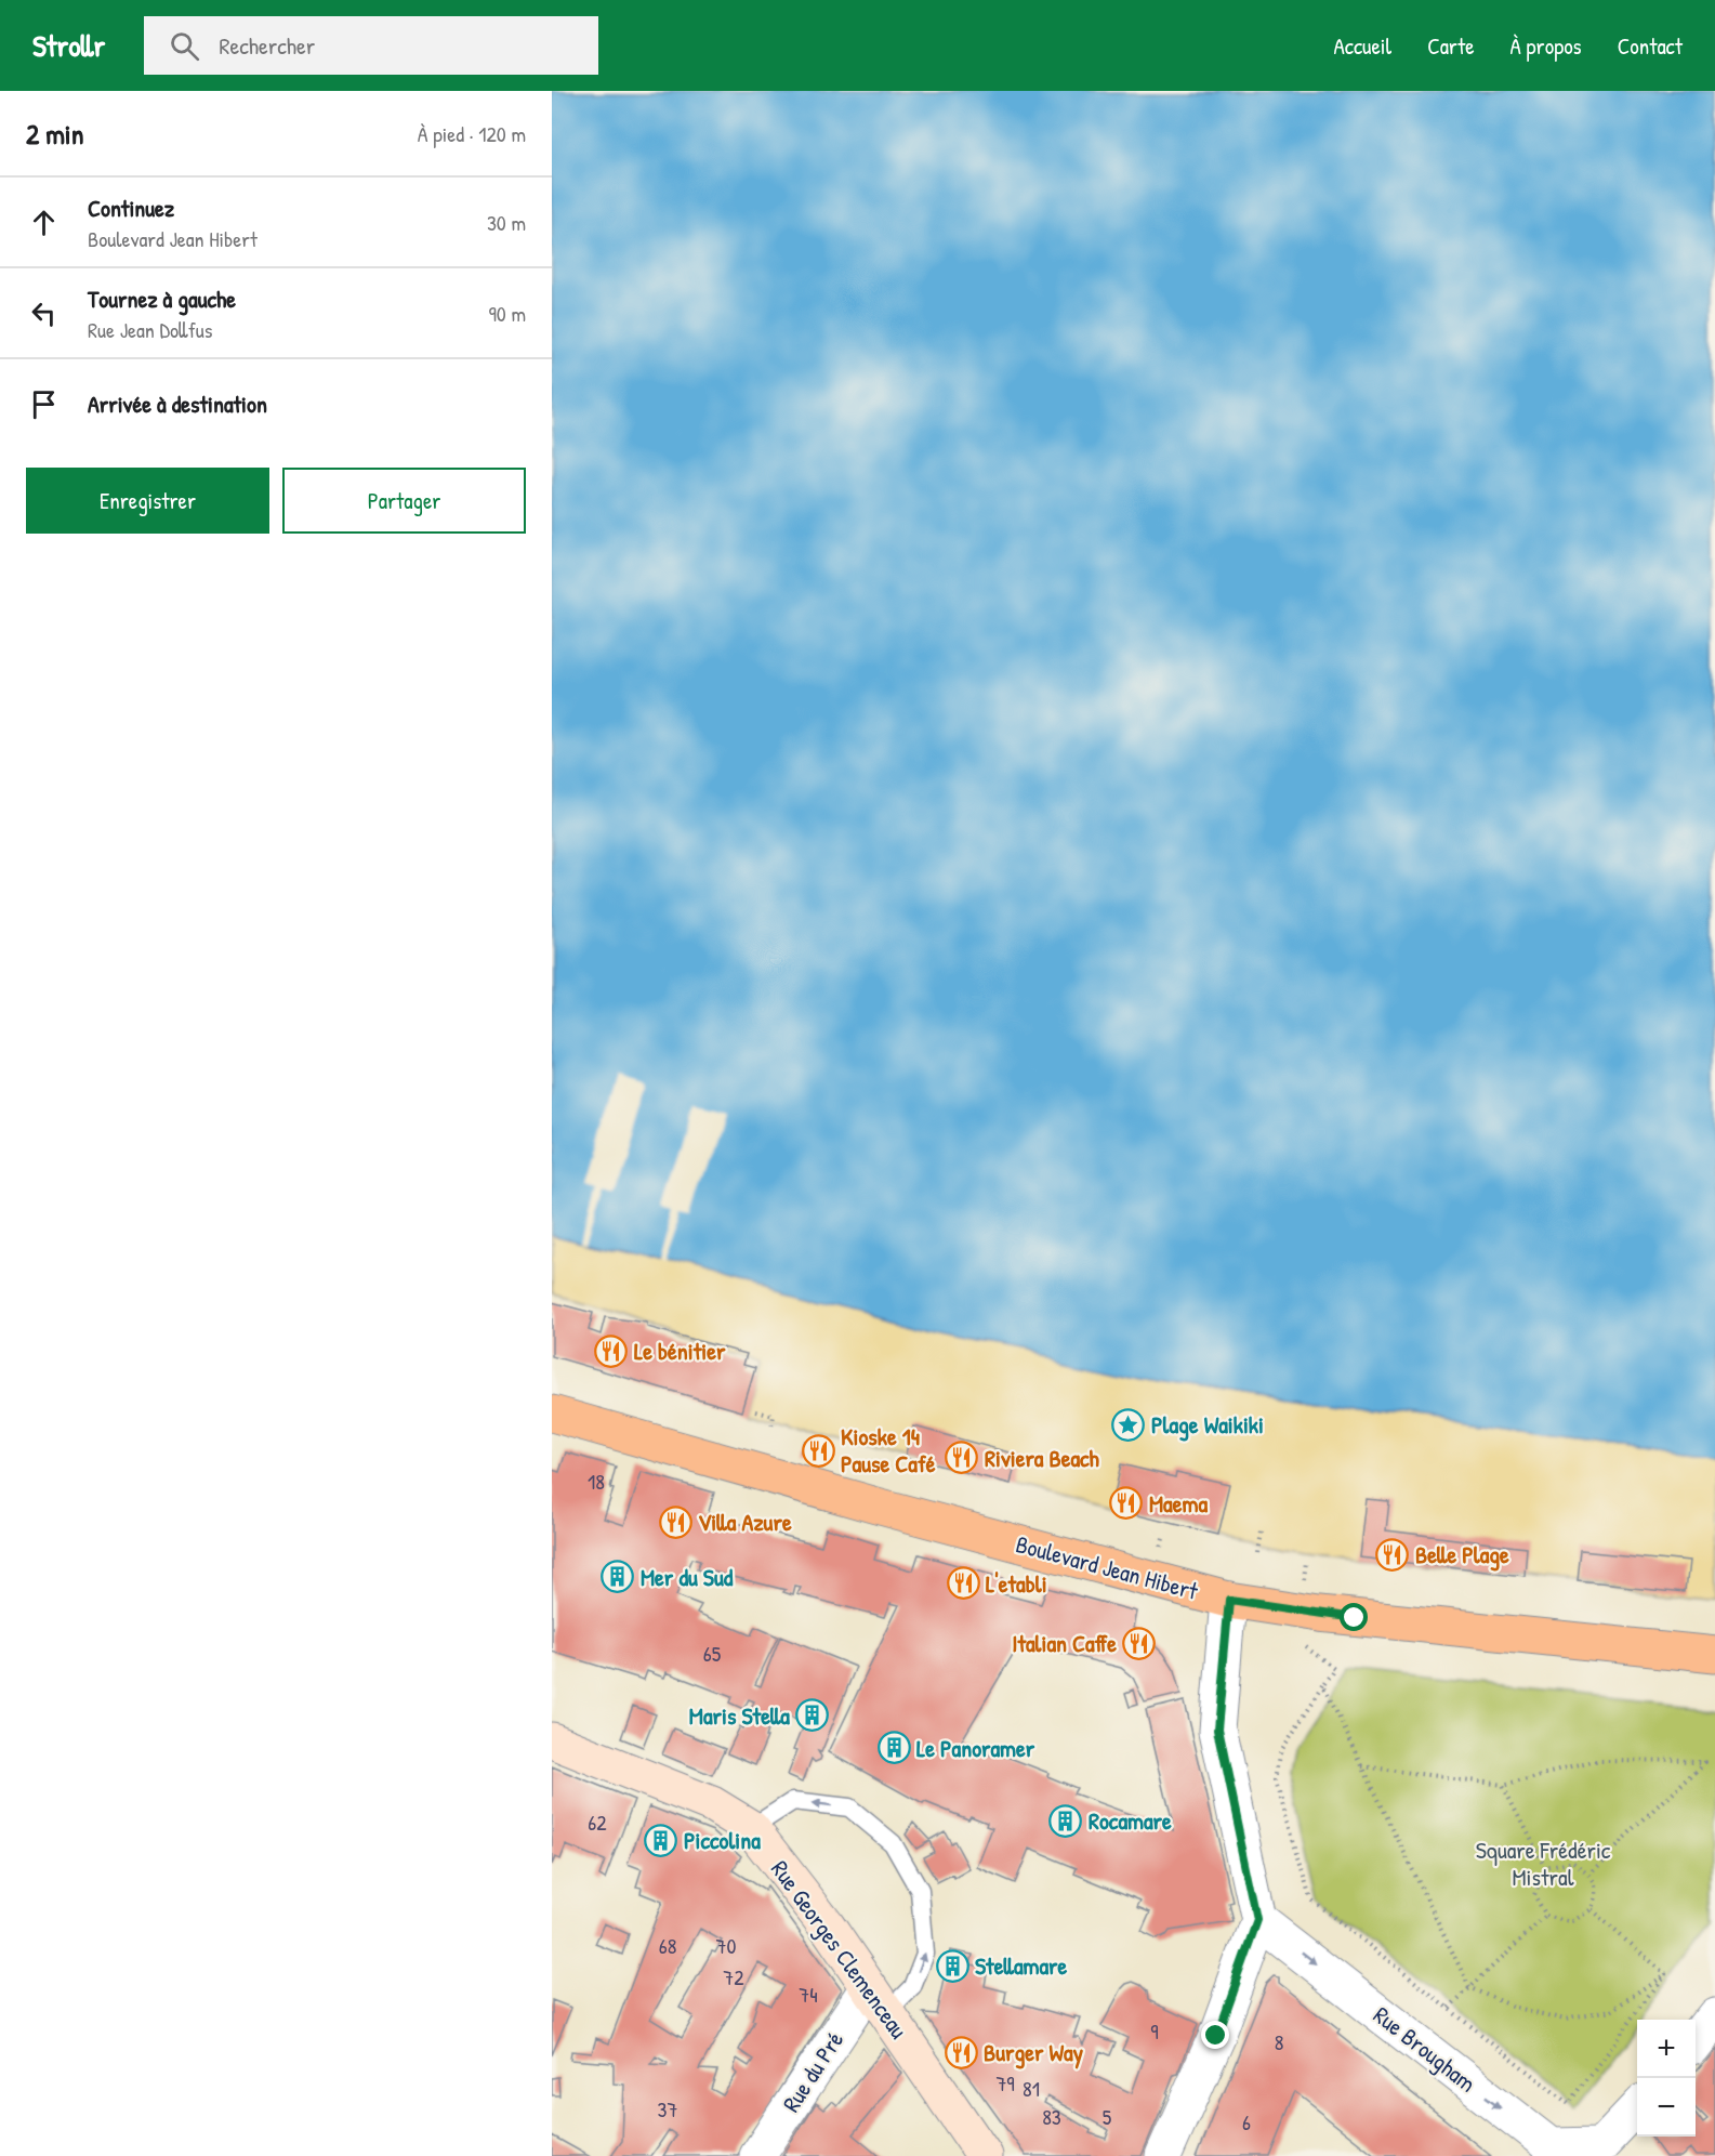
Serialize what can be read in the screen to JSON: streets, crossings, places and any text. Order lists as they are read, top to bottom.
{
  "streets": {
    "main road": ["Boulevard Jean Hibert", "Rue Georges Clemenceau"],
    "street": ["Rue Brougham", "Rue du Pré"]
  },
  "crossings": [
    ["Rue Georges Clemenceau", "Rue du Pré"]
  ],
  "one_way": ["Rue Brougham"],
  "parks": ["Square Frédéric Mistral"],
  "places": {
    "restaurant": [
      "Le bénitier",
      "Kioske 14 Pause Café",
      "Riviera Beach",
      "Maema",
      "Villa Azure",
      "Belle Plage",
      "L'etabli",
      "Italian Caffe",
      "Burger Way"
    ],
    "place": ["Plage Waikiki"],
    "building": [
      "Mer du Sud",
      "Maris Stella",
      "Le Panoramer",
      "Rocamare",
      "Piccolina",
      "Stellamare"
    ]
  },
  "house_numbers": [
    "18",
    "65",
    "62",
    "68",
    "70",
    "72",
    "74",
    "9",
    "8",
    "79",
    "81",
    "37",
    "83",
    "5",
    "6"
  ],
  "page": {
    "header": "Strollr",
    "search": "Rechercher",
    "nav": [
      "Accueil",
      "Carte",
      "À propos",
      "Contact"
    ],
    "heading": ["2 min", "À pied · 120 m"],
    "list": [
      ["Continuez", "Boulevard Jean Hibert", "30 m"],
      ["Tournez à gauche", "Rue Jean Dollfus", "90 m"],
      "Arrivée à destination"
    ],
    "buttons": ["Enregistrer", "Partager"],
    "map_buttons": ["+", "−"]
  }
}
